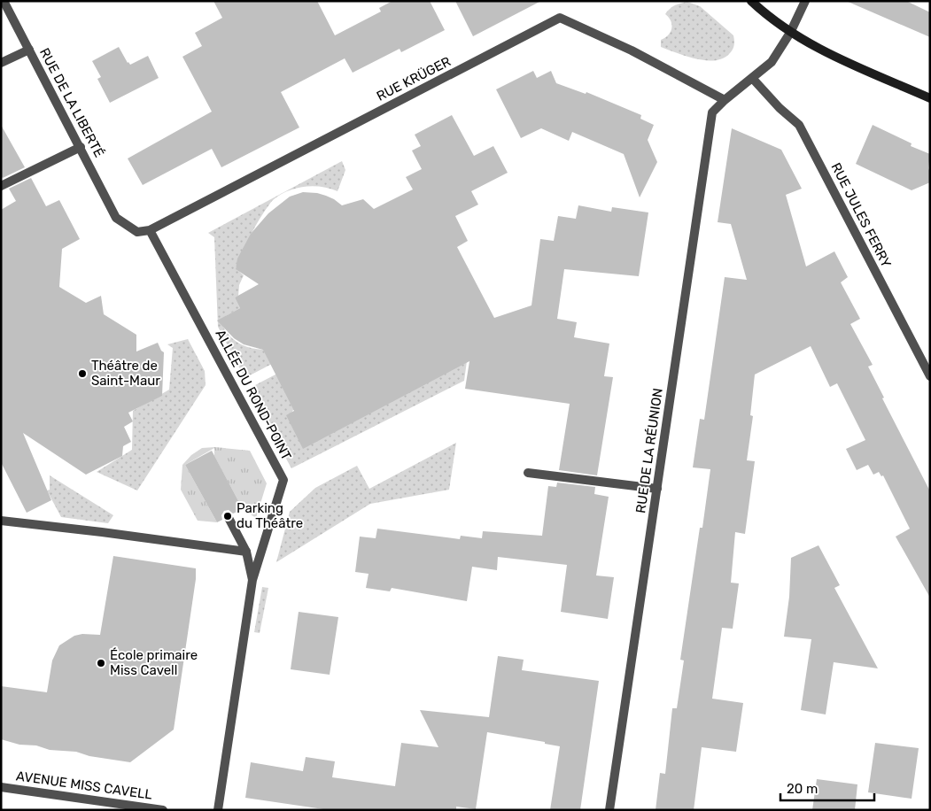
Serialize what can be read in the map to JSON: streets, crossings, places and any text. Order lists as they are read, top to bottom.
{
  "streets": {
    "street": [
      "RUE KRÜGER",
      "RUE DE LA LIBERTÉ",
      "RUE JULES FERRY",
      "ALLÉE DU ROND-POINT",
      "RUE DE LA RÉUNION",
      "AVENUE MISS CAVELL"
    ]
  },
  "crossings": [
    ["RUE KRÜGER", "RUE DE LA LIBERTÉ"],
    ["RUE KRÜGER", "ALLÉE DU ROND-POINT"],
    ["RUE KRÜGER", "RUE DE LA RÉUNION"],
    ["RUE DE LA LIBERTÉ", "ALLÉE DU ROND-POINT"],
    ["RUE JULES FERRY", "RUE DE LA RÉUNION"]
  ],
  "places": ["Théâtre de Saint-Maur", "Parking du Théâtre", "École primaire Miss Cavell"],
  "scale_bar": "20 m"
}
